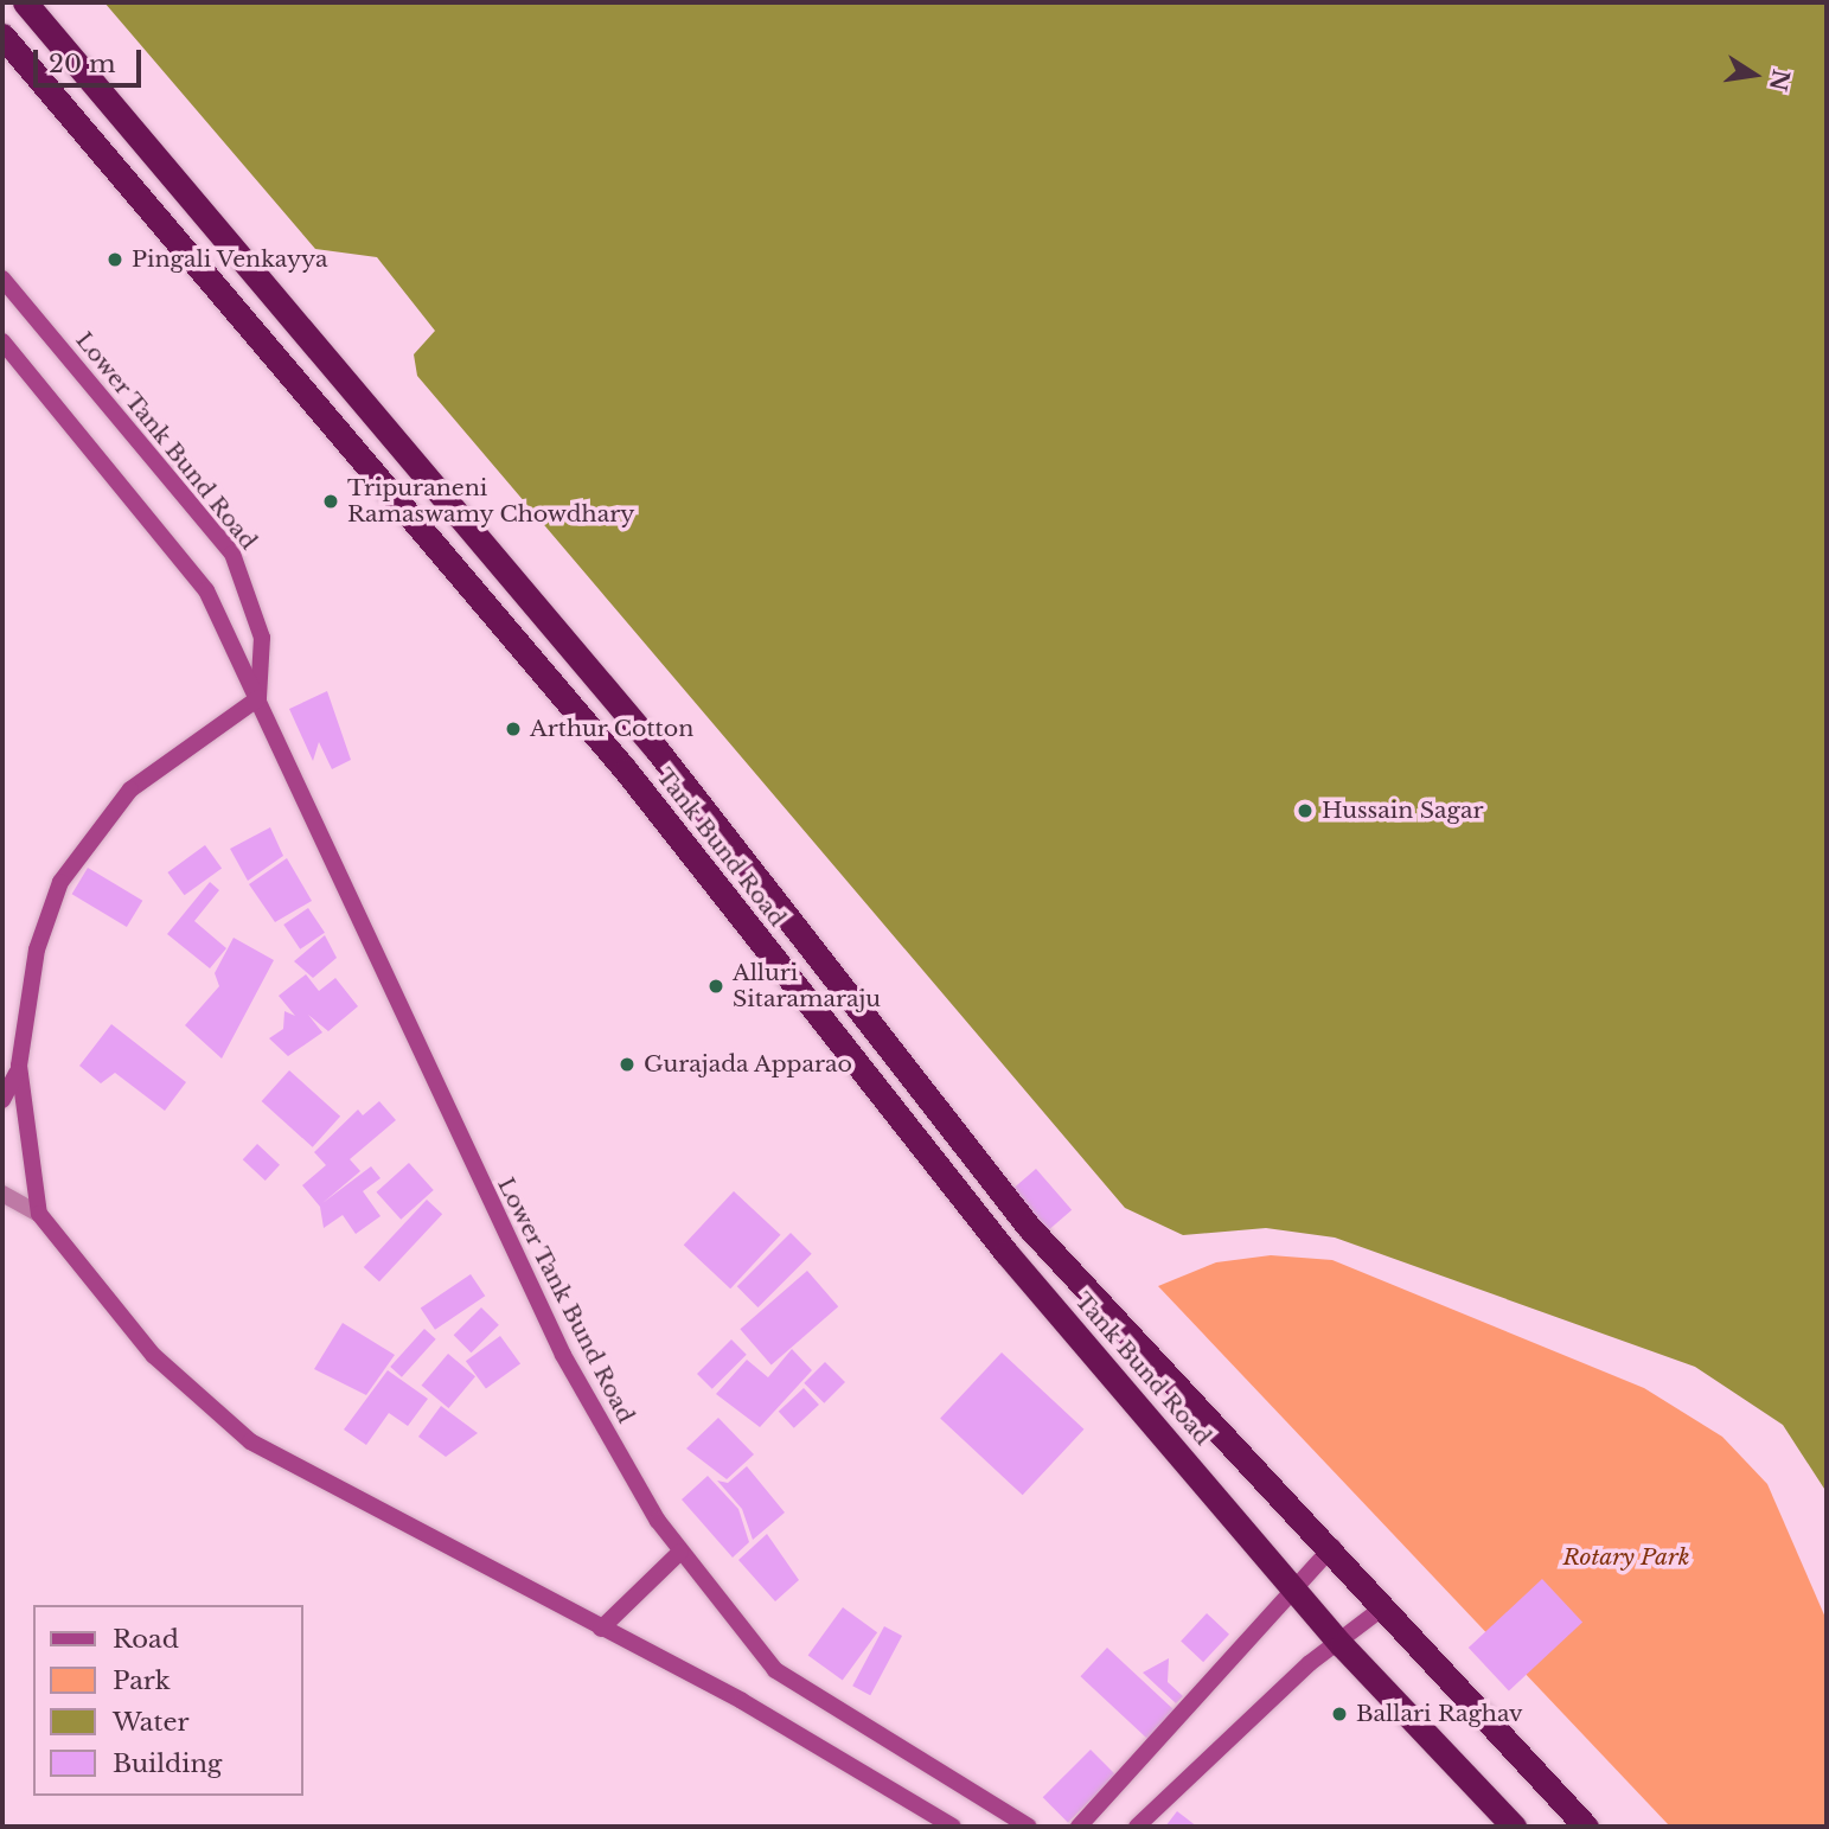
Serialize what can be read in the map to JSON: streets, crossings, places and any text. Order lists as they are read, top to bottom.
{
  "streets": {
    "highway": ["Tank Bund Road"],
    "main road": ["Lower Tank Bund Road"]
  },
  "parks": ["Rotary Park"],
  "places": [
    "Pingali Venkayya",
    "Tripuraneni Ramaswamy Chowdhary",
    "Arthur Cotton",
    "Hussain Sagar",
    "Alluri Sitaramaraju",
    "Gurajada Apparao",
    "Ballari Raghav"
  ],
  "legend": [
    "Road",
    "Park",
    "Water",
    "Building"
  ],
  "scale_bar": "20 m",
  "north": "right"
}
